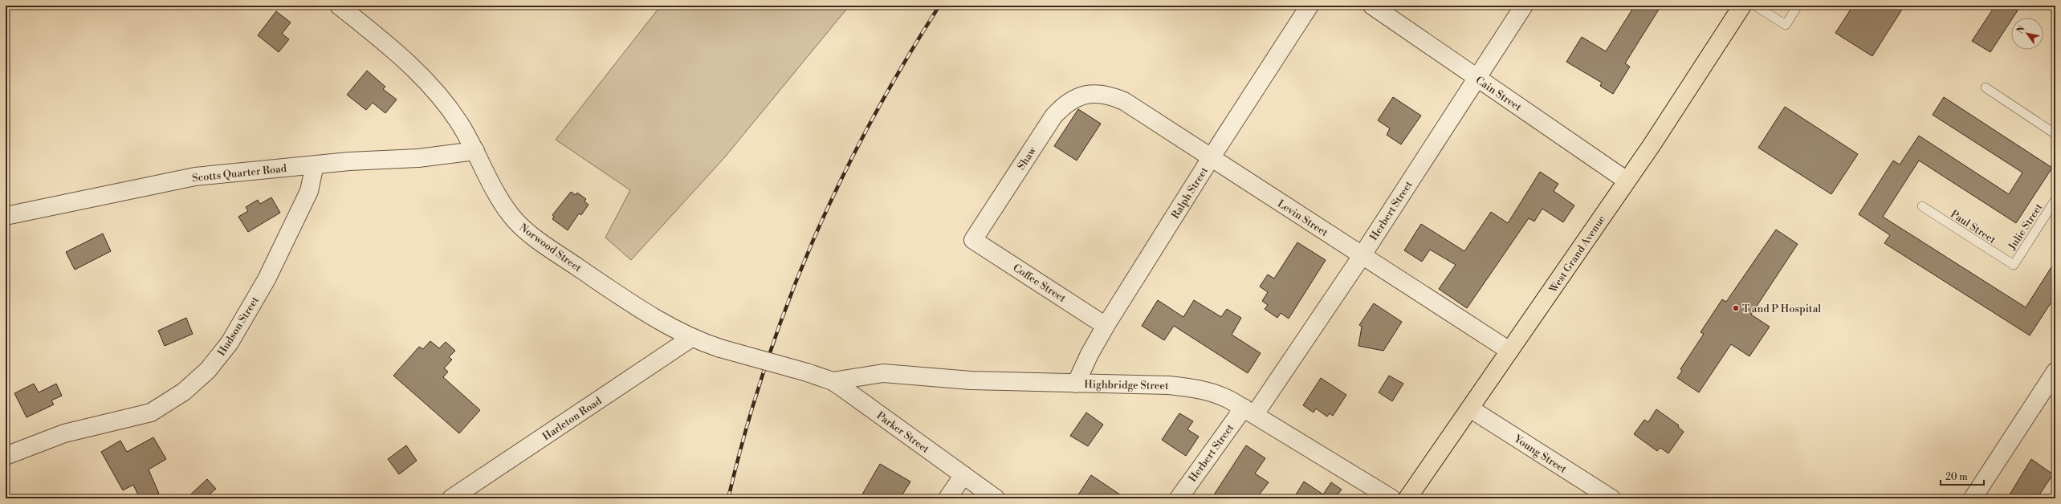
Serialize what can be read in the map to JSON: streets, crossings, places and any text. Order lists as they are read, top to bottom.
{
  "streets": {
    "highway": ["West Grand Avenue"],
    "street": [
      "Cain Street",
      "Shaw",
      "Scotts Quarter Road",
      "Ralph Street",
      "Herbert Street",
      "Levin Street",
      "Norwood Street",
      "Coffee Street",
      "Hudson Street",
      "Highbridge Street",
      "Harleton Road",
      "Parker Street",
      "Young Street"
    ],
    "lane": ["Paul Street", "Julie Street"]
  },
  "crossings": [
    ["Cain Street", "Herbert Street"],
    ["Cain Street", "West Grand Avenue"],
    ["Shaw", "Levin Street"],
    ["Shaw", "Coffee Street"],
    ["Scotts Quarter Road", "Norwood Street"],
    ["Scotts Quarter Road", "Hudson Street"],
    ["Ralph Street", "Levin Street"],
    ["Ralph Street", "Coffee Street"],
    ["Ralph Street", "Highbridge Street"],
    ["Herbert Street", "Levin Street"],
    ["Herbert Street", "Highbridge Street"],
    ["Levin Street", "West Grand Avenue"],
    ["Paul Street", "Julie Street"],
    ["Norwood Street", "Harleton Road"],
    ["Norwood Street", "Parker Street"],
    ["West Grand Avenue", "Young Street"],
    ["Highbridge Street", "Parker Street"]
  ],
  "places": ["T and P Hospital"],
  "scale_bar": "20 m",
  "north": "top left"
}
